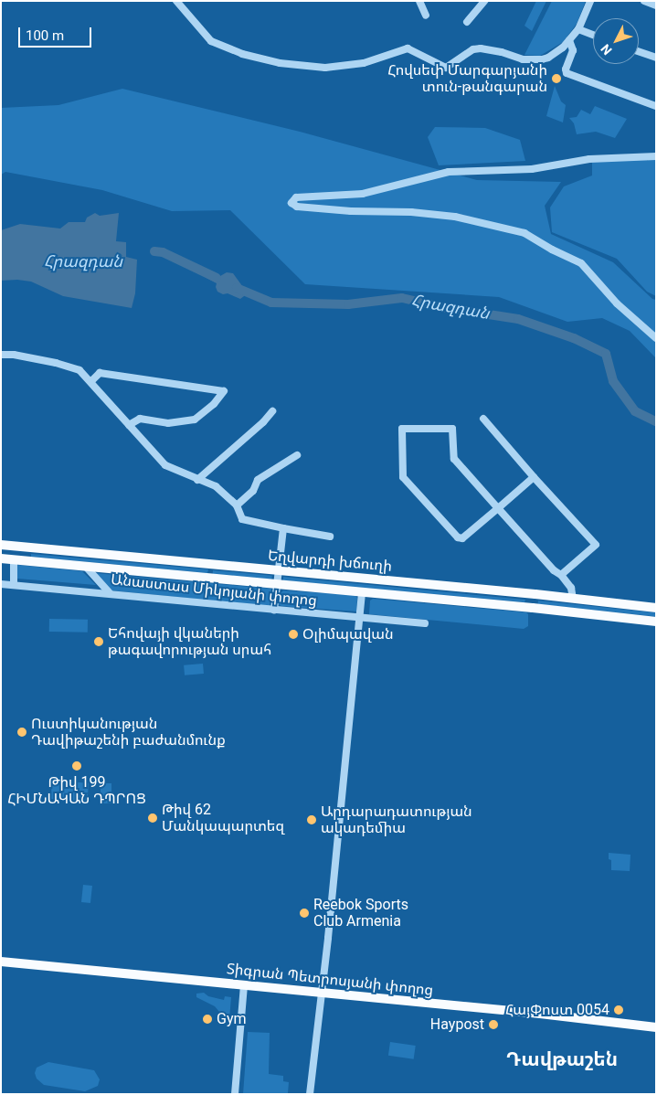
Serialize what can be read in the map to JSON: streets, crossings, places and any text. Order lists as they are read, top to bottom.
{
  "streets": {
    "main road": ["Եղվարդի խճուղի", "Տիգրան Պետրոսյանի փողոց"],
    "street": ["Անաստաս Միկոյանի փողոց"]
  },
  "districts": ["Դավթաշեն"],
  "water": ["Հրազդան"],
  "places": [
    "Հովսեփ Մարգարյանի տուն-թանգարան",
    "Օլիմպավան",
    "Եհովայի վկաների թագավորության սրահ",
    "Ուստիկանության Դավիթաշենի բաժանմունք",
    "Թիվ 199 ՀԻՄՆԱԿԱՆ ԴՊՐՈՑ",
    "Թիվ 62 Մանկապարտեզ",
    "Արդարադատության ակադեմիա",
    "Reebok Sports Club Armenia",
    "ՀայՓոստ 0054",
    "Gym",
    "Haypost"
  ],
  "scale_bar": "100 m",
  "north": "bottom left"
}
